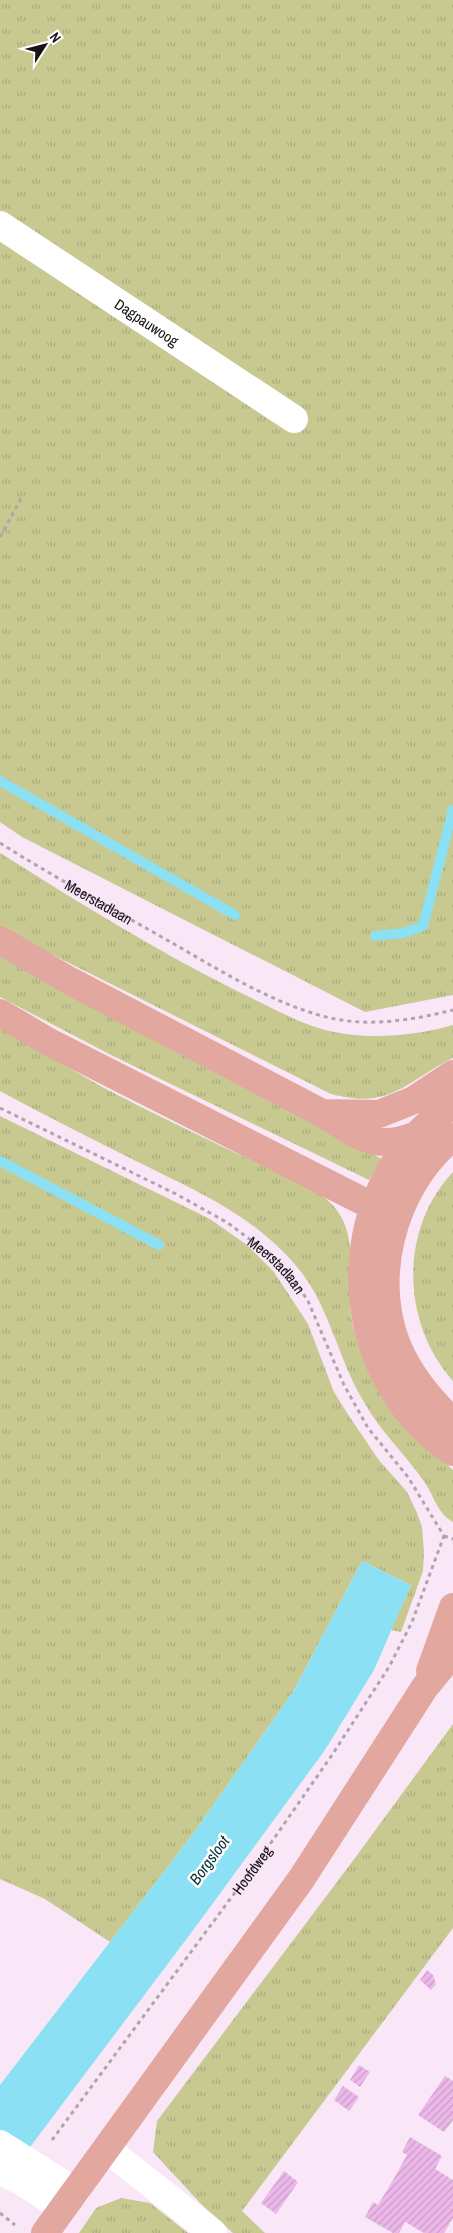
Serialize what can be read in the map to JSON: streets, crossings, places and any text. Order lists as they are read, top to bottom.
{
  "streets": {
    "street": ["Dagpauwoog"],
    "path": ["Meerstadlaan", "Hoofdweg"]
  },
  "crossings": [
    ["Meerstadlaan", "Hoofdweg"]
  ],
  "water": ["Borgsloot"],
  "north": "top right"
}
